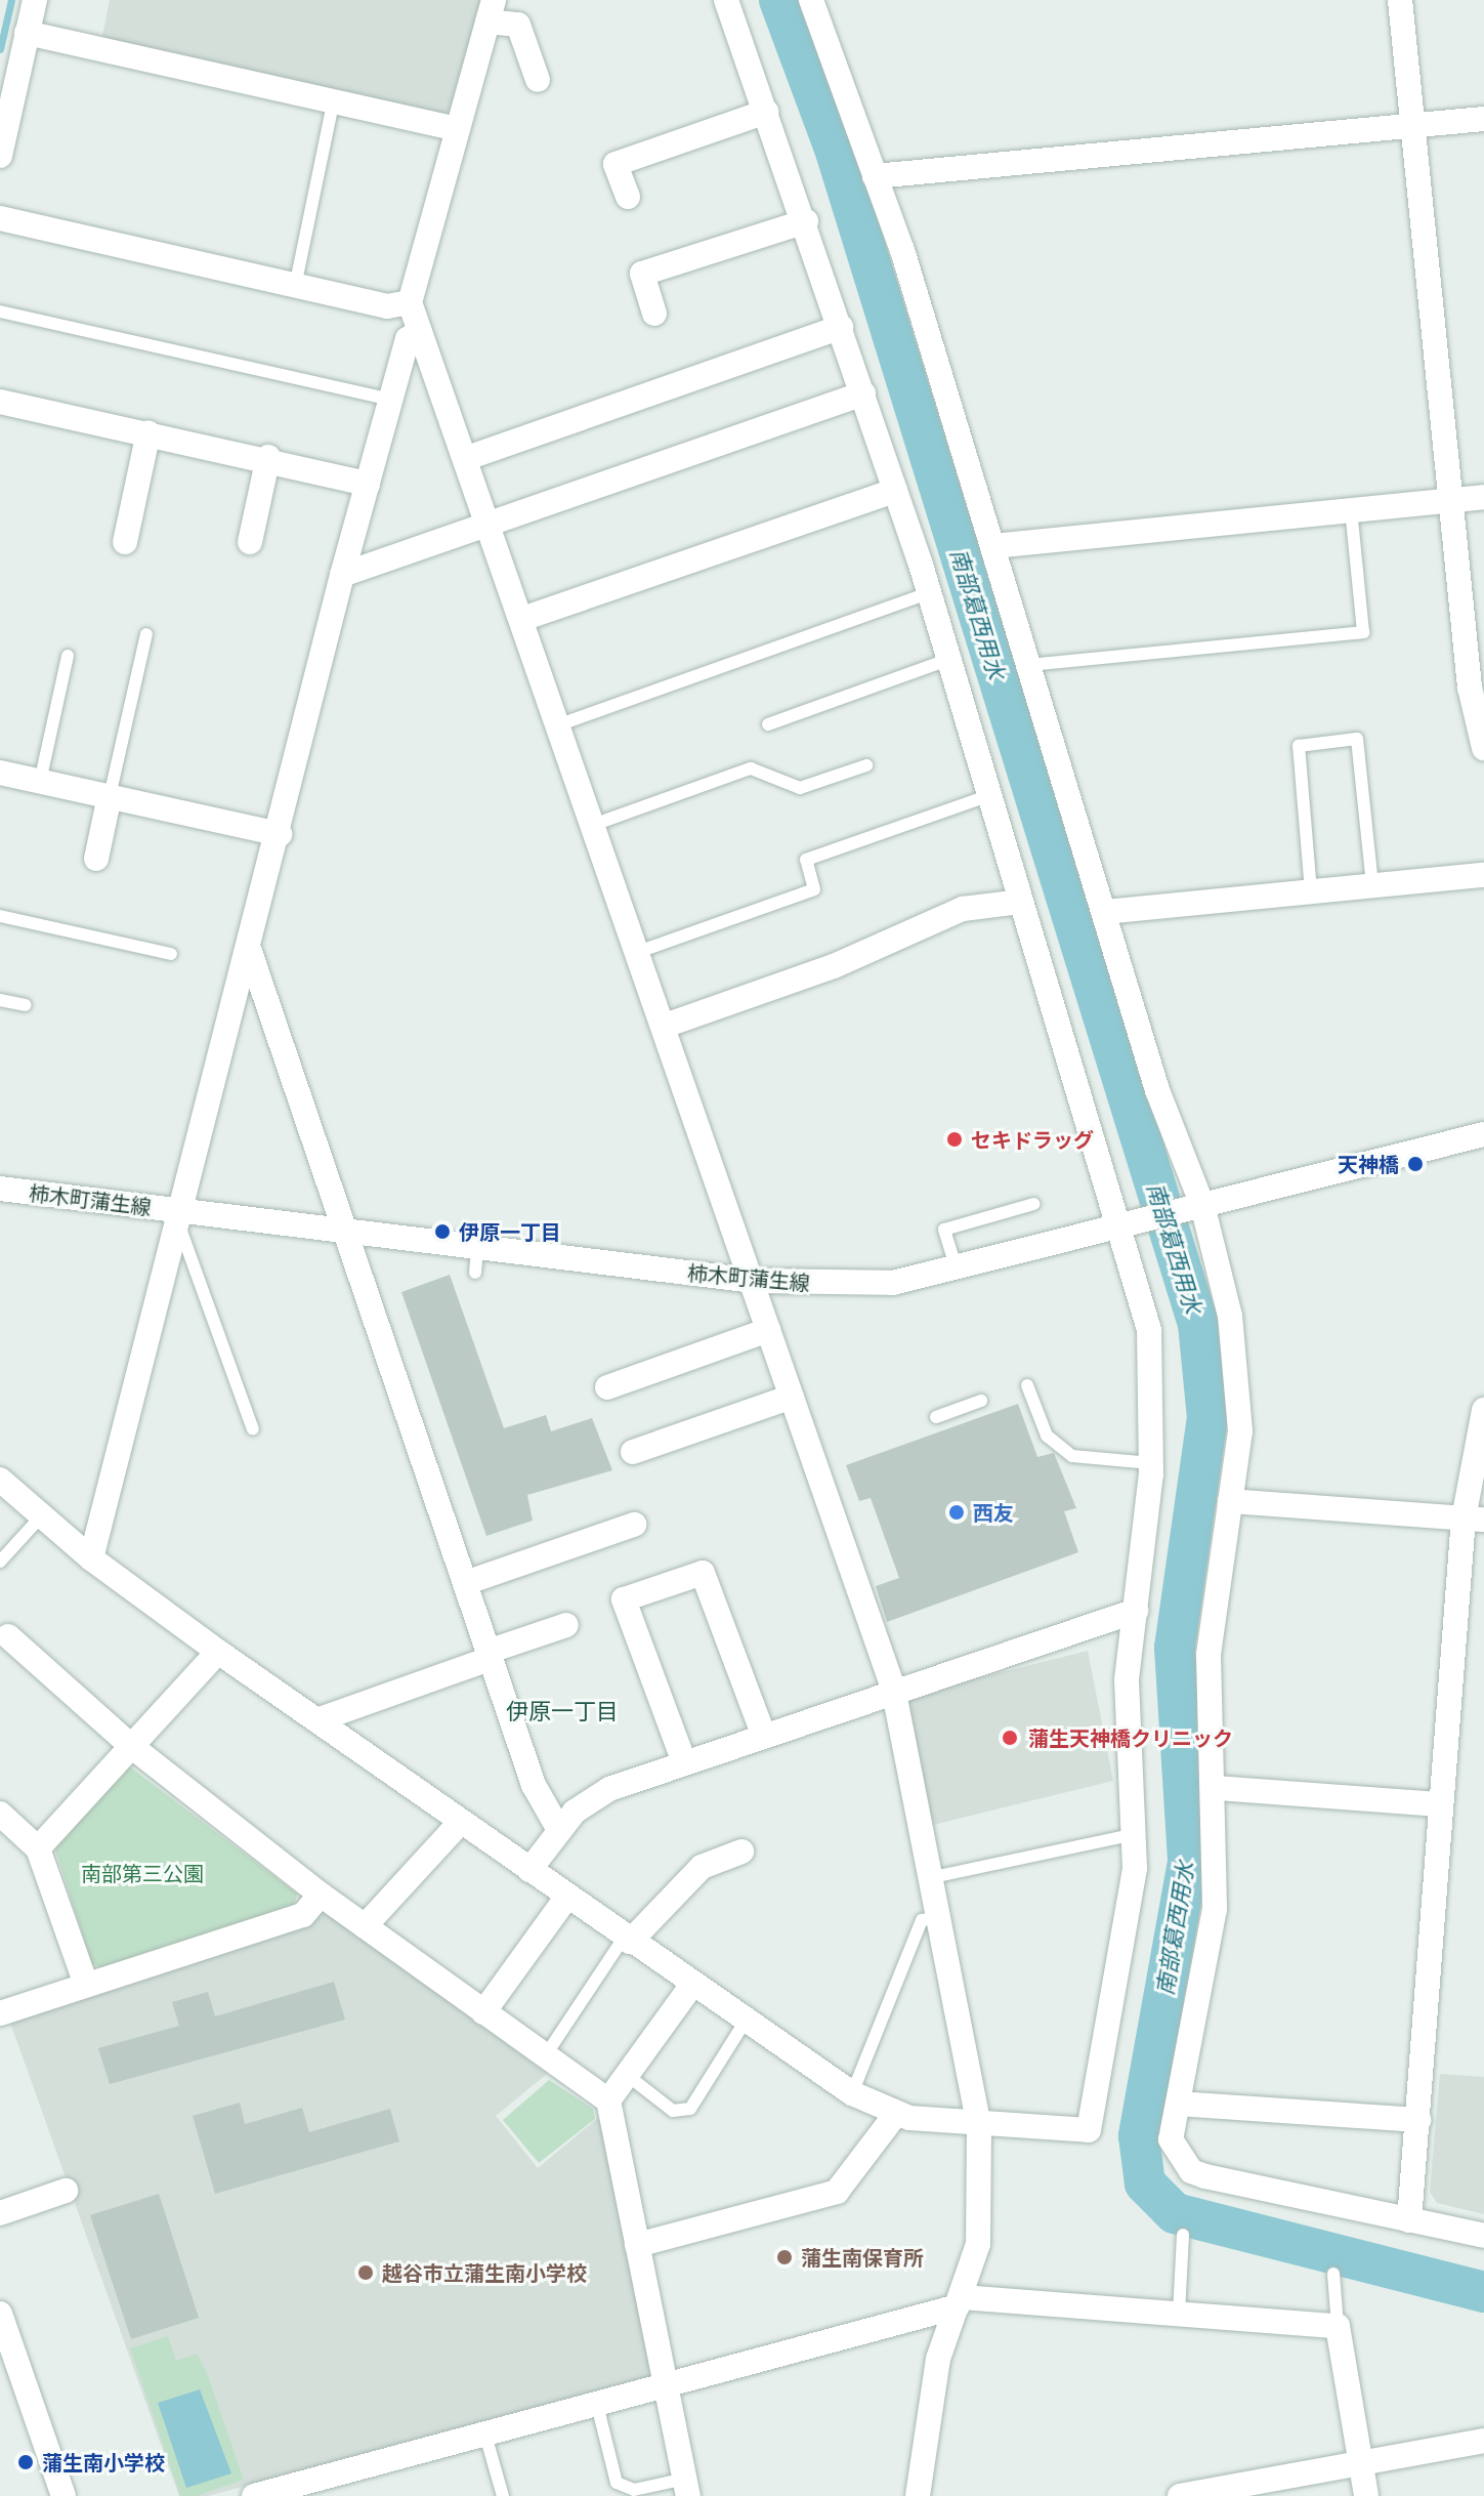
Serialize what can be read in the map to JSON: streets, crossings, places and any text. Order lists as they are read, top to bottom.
{
  "streets": {
    "street": ["柿木町蒲生線"]
  },
  "districts": ["伊原一丁目"],
  "water": ["南部葛西用水"],
  "parks": ["南部第三公園"],
  "places": [
    "セキドラッグ",
    "天神橋",
    "伊原一丁目",
    "西友",
    "蒲生天神橋クリニック",
    "蒲生南保育所",
    "越谷市立蒲生南小学校",
    "蒲生南小学校"
  ]
}
